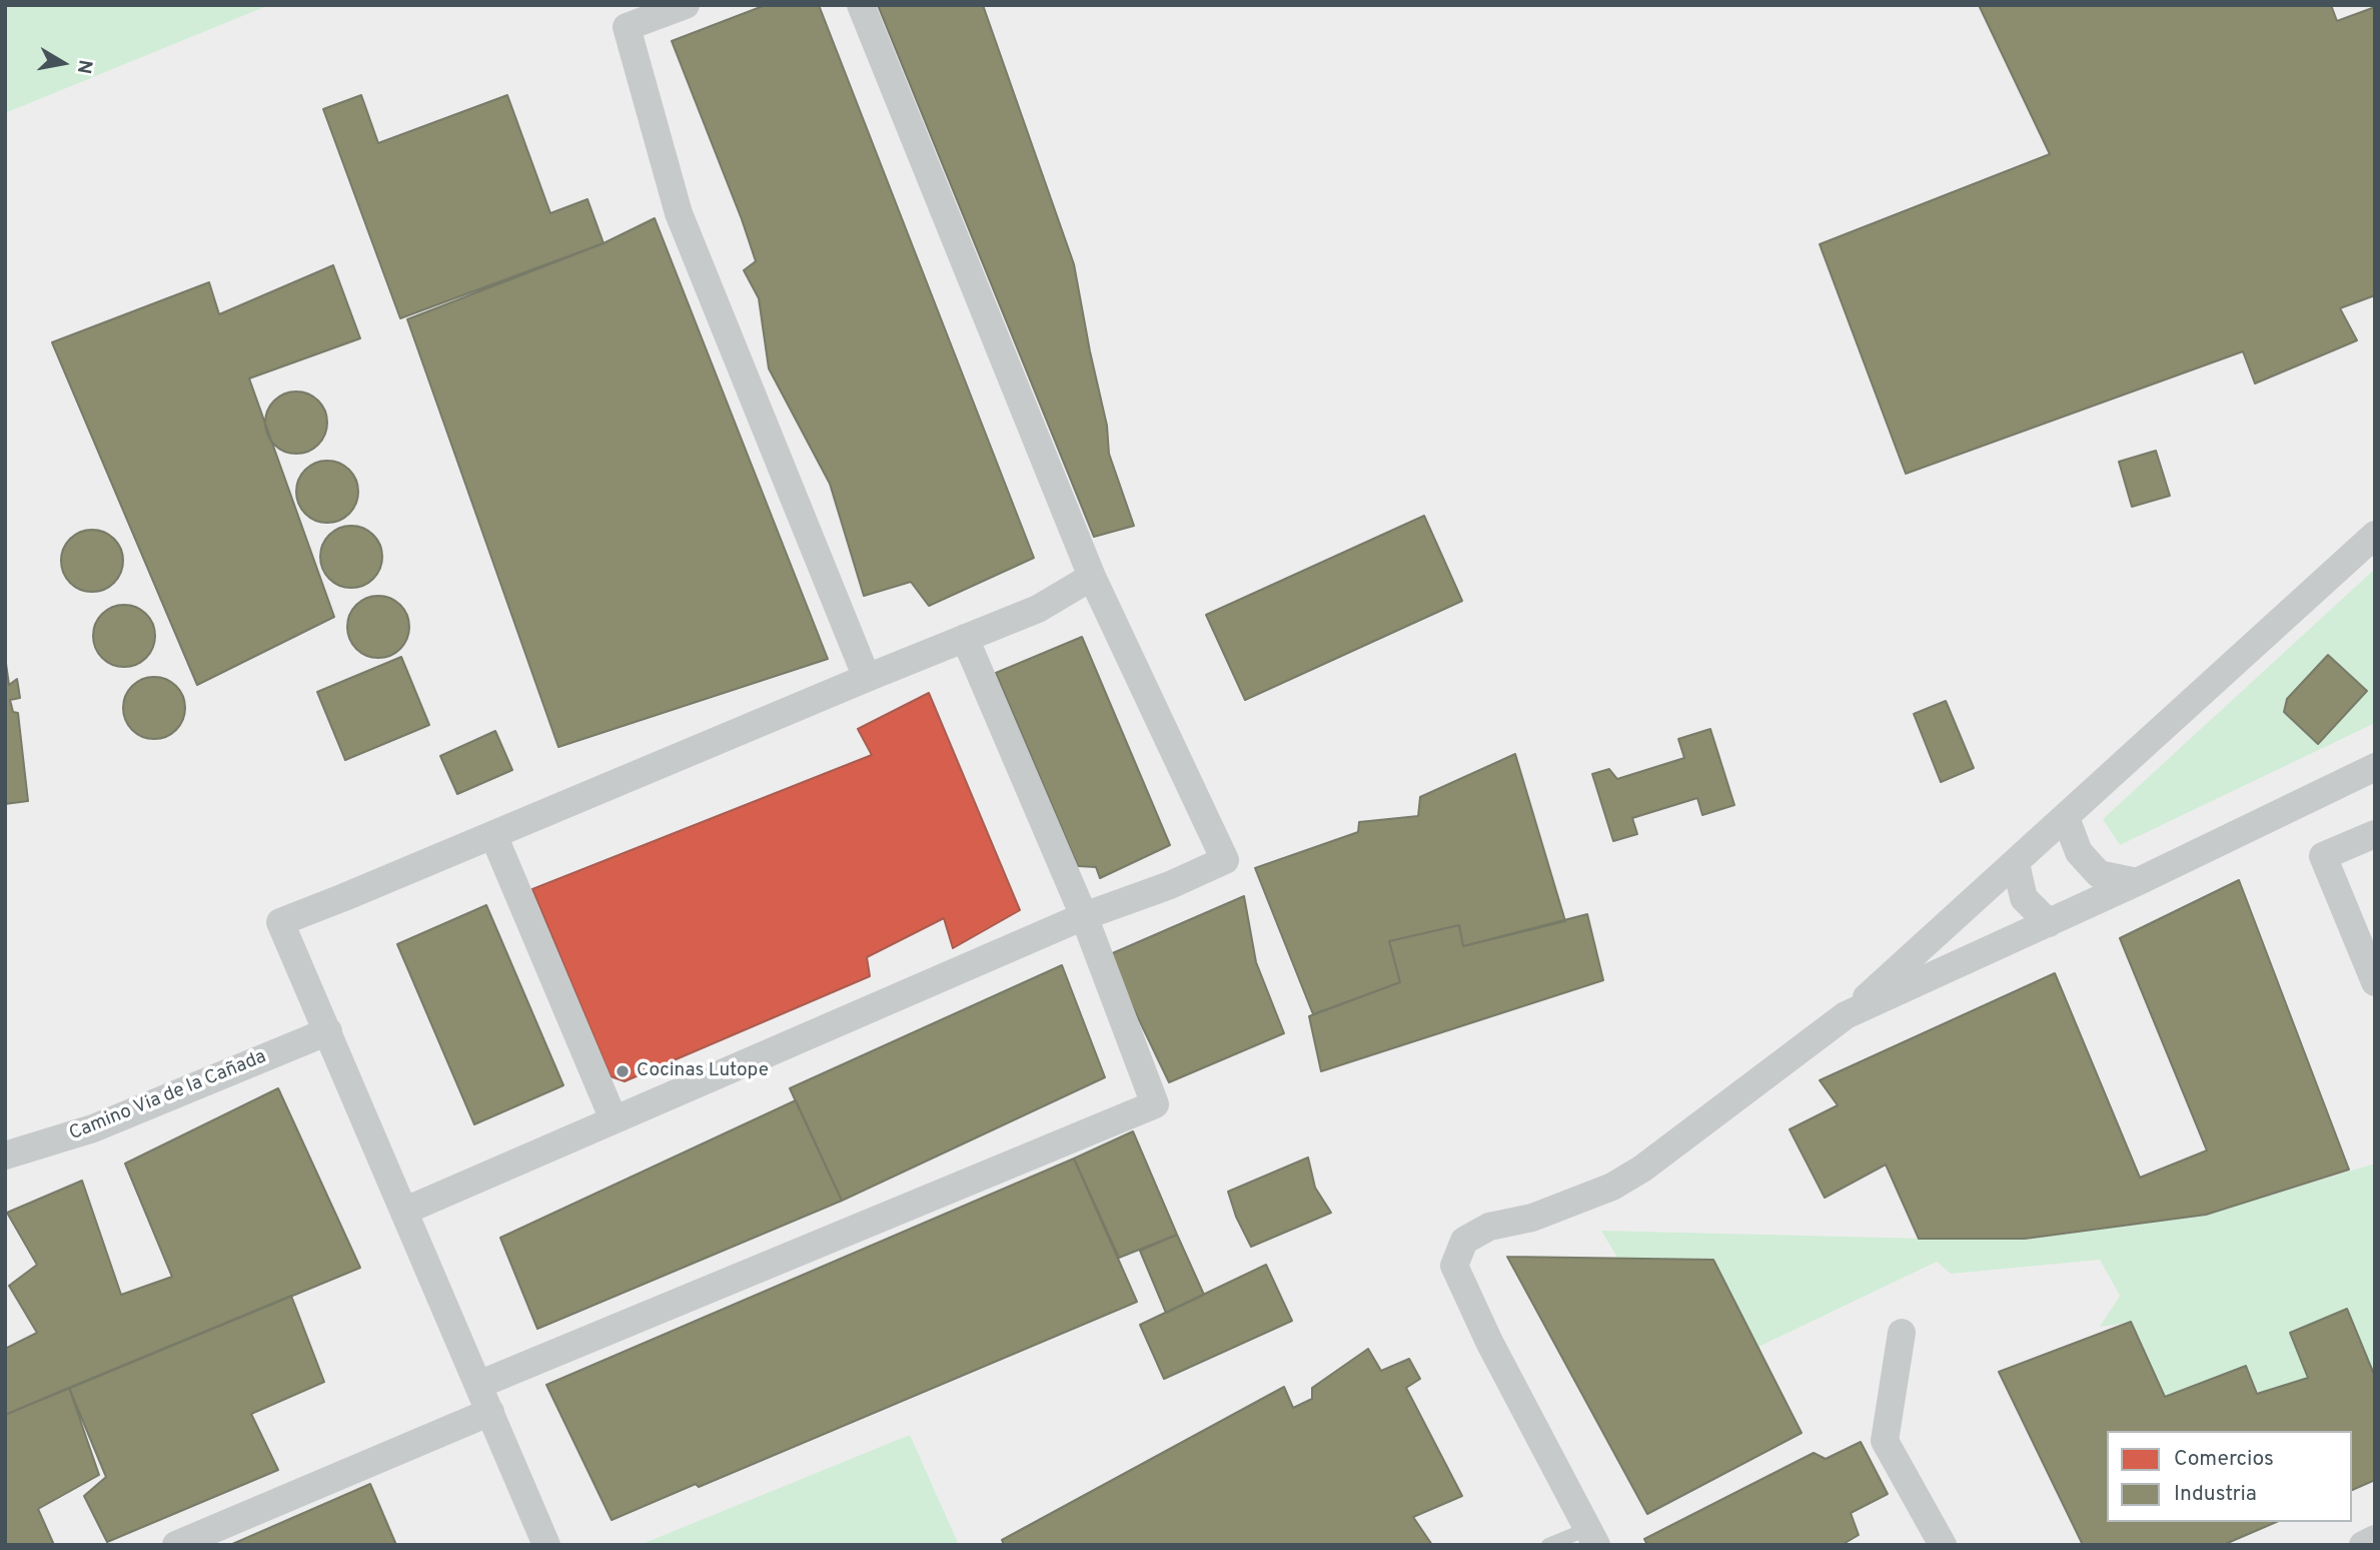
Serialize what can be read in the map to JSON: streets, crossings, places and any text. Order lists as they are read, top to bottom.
{
  "streets": {
    "street": ["Camino Via de la Cañada"]
  },
  "places": ["Cocinas Lutope"],
  "legend": ["Comercios", "Industria"],
  "north": "right"
}
